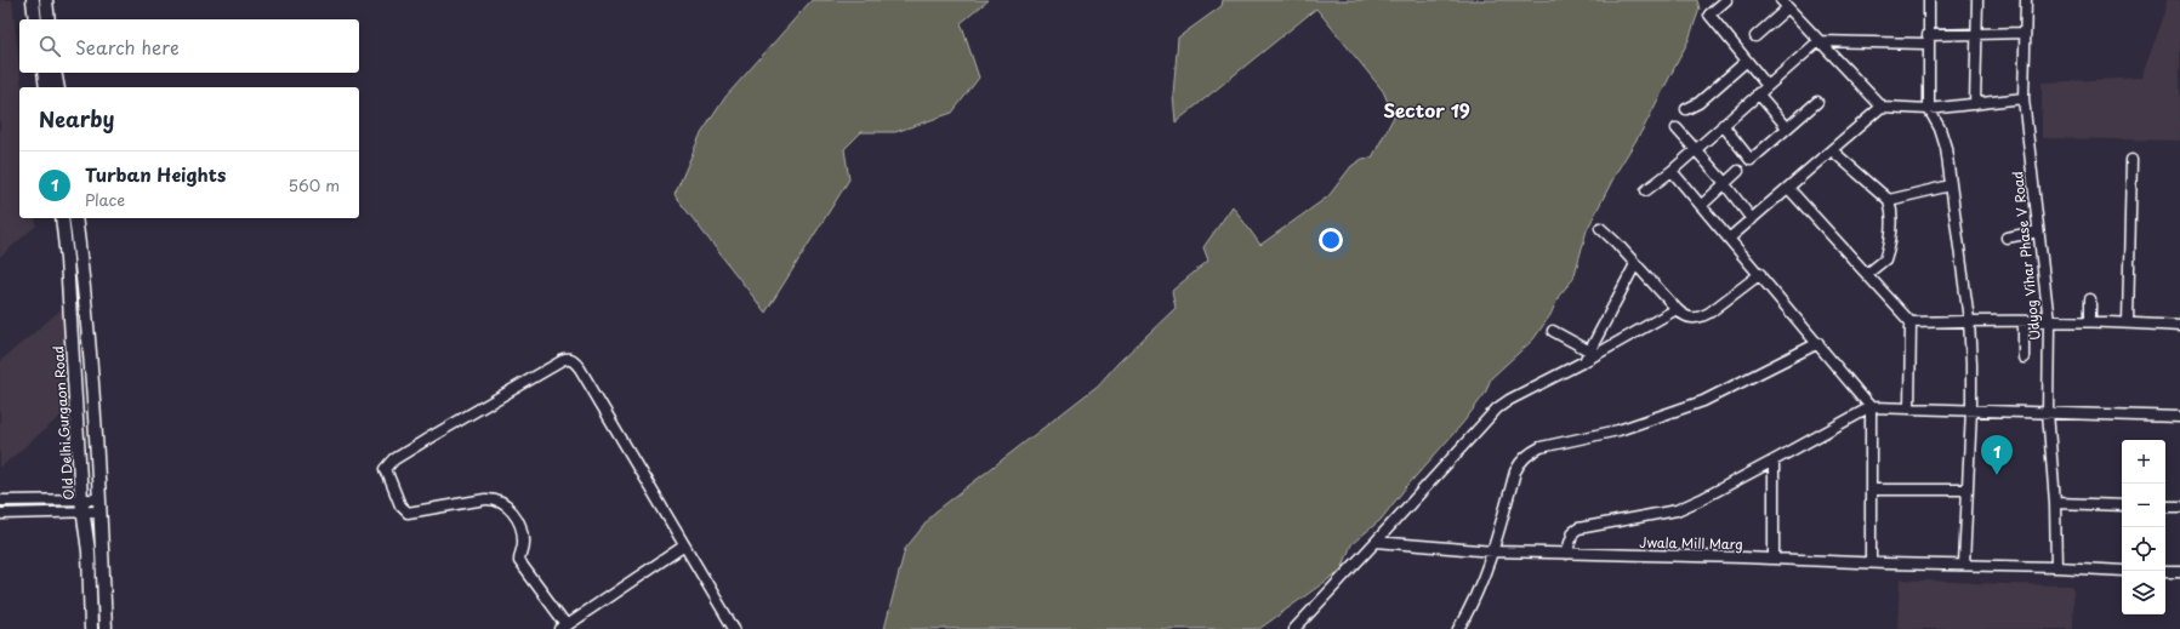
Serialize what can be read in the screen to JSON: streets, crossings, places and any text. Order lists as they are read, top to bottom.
{
  "streets": {
    "main road": ["Old Delhi Gurgaon Road"],
    "street": ["Udyog Vihar Phase V Road", "Jwala Mill Marg"]
  },
  "crossings": [
    ["Udyog Vihar Phase V Road", "Jwala Mill Marg"]
  ],
  "districts": ["Sector 19"],
  "page": {
    "search": "Search here",
    "heading": "Nearby",
    "list": [
      {
        "mark": "1",
        "name": "Turban Heights",
        "note": "Place",
        "value": "560 m"
      }
    ],
    "pins": "1",
    "map_buttons": ["+", "−"]
  }
}
